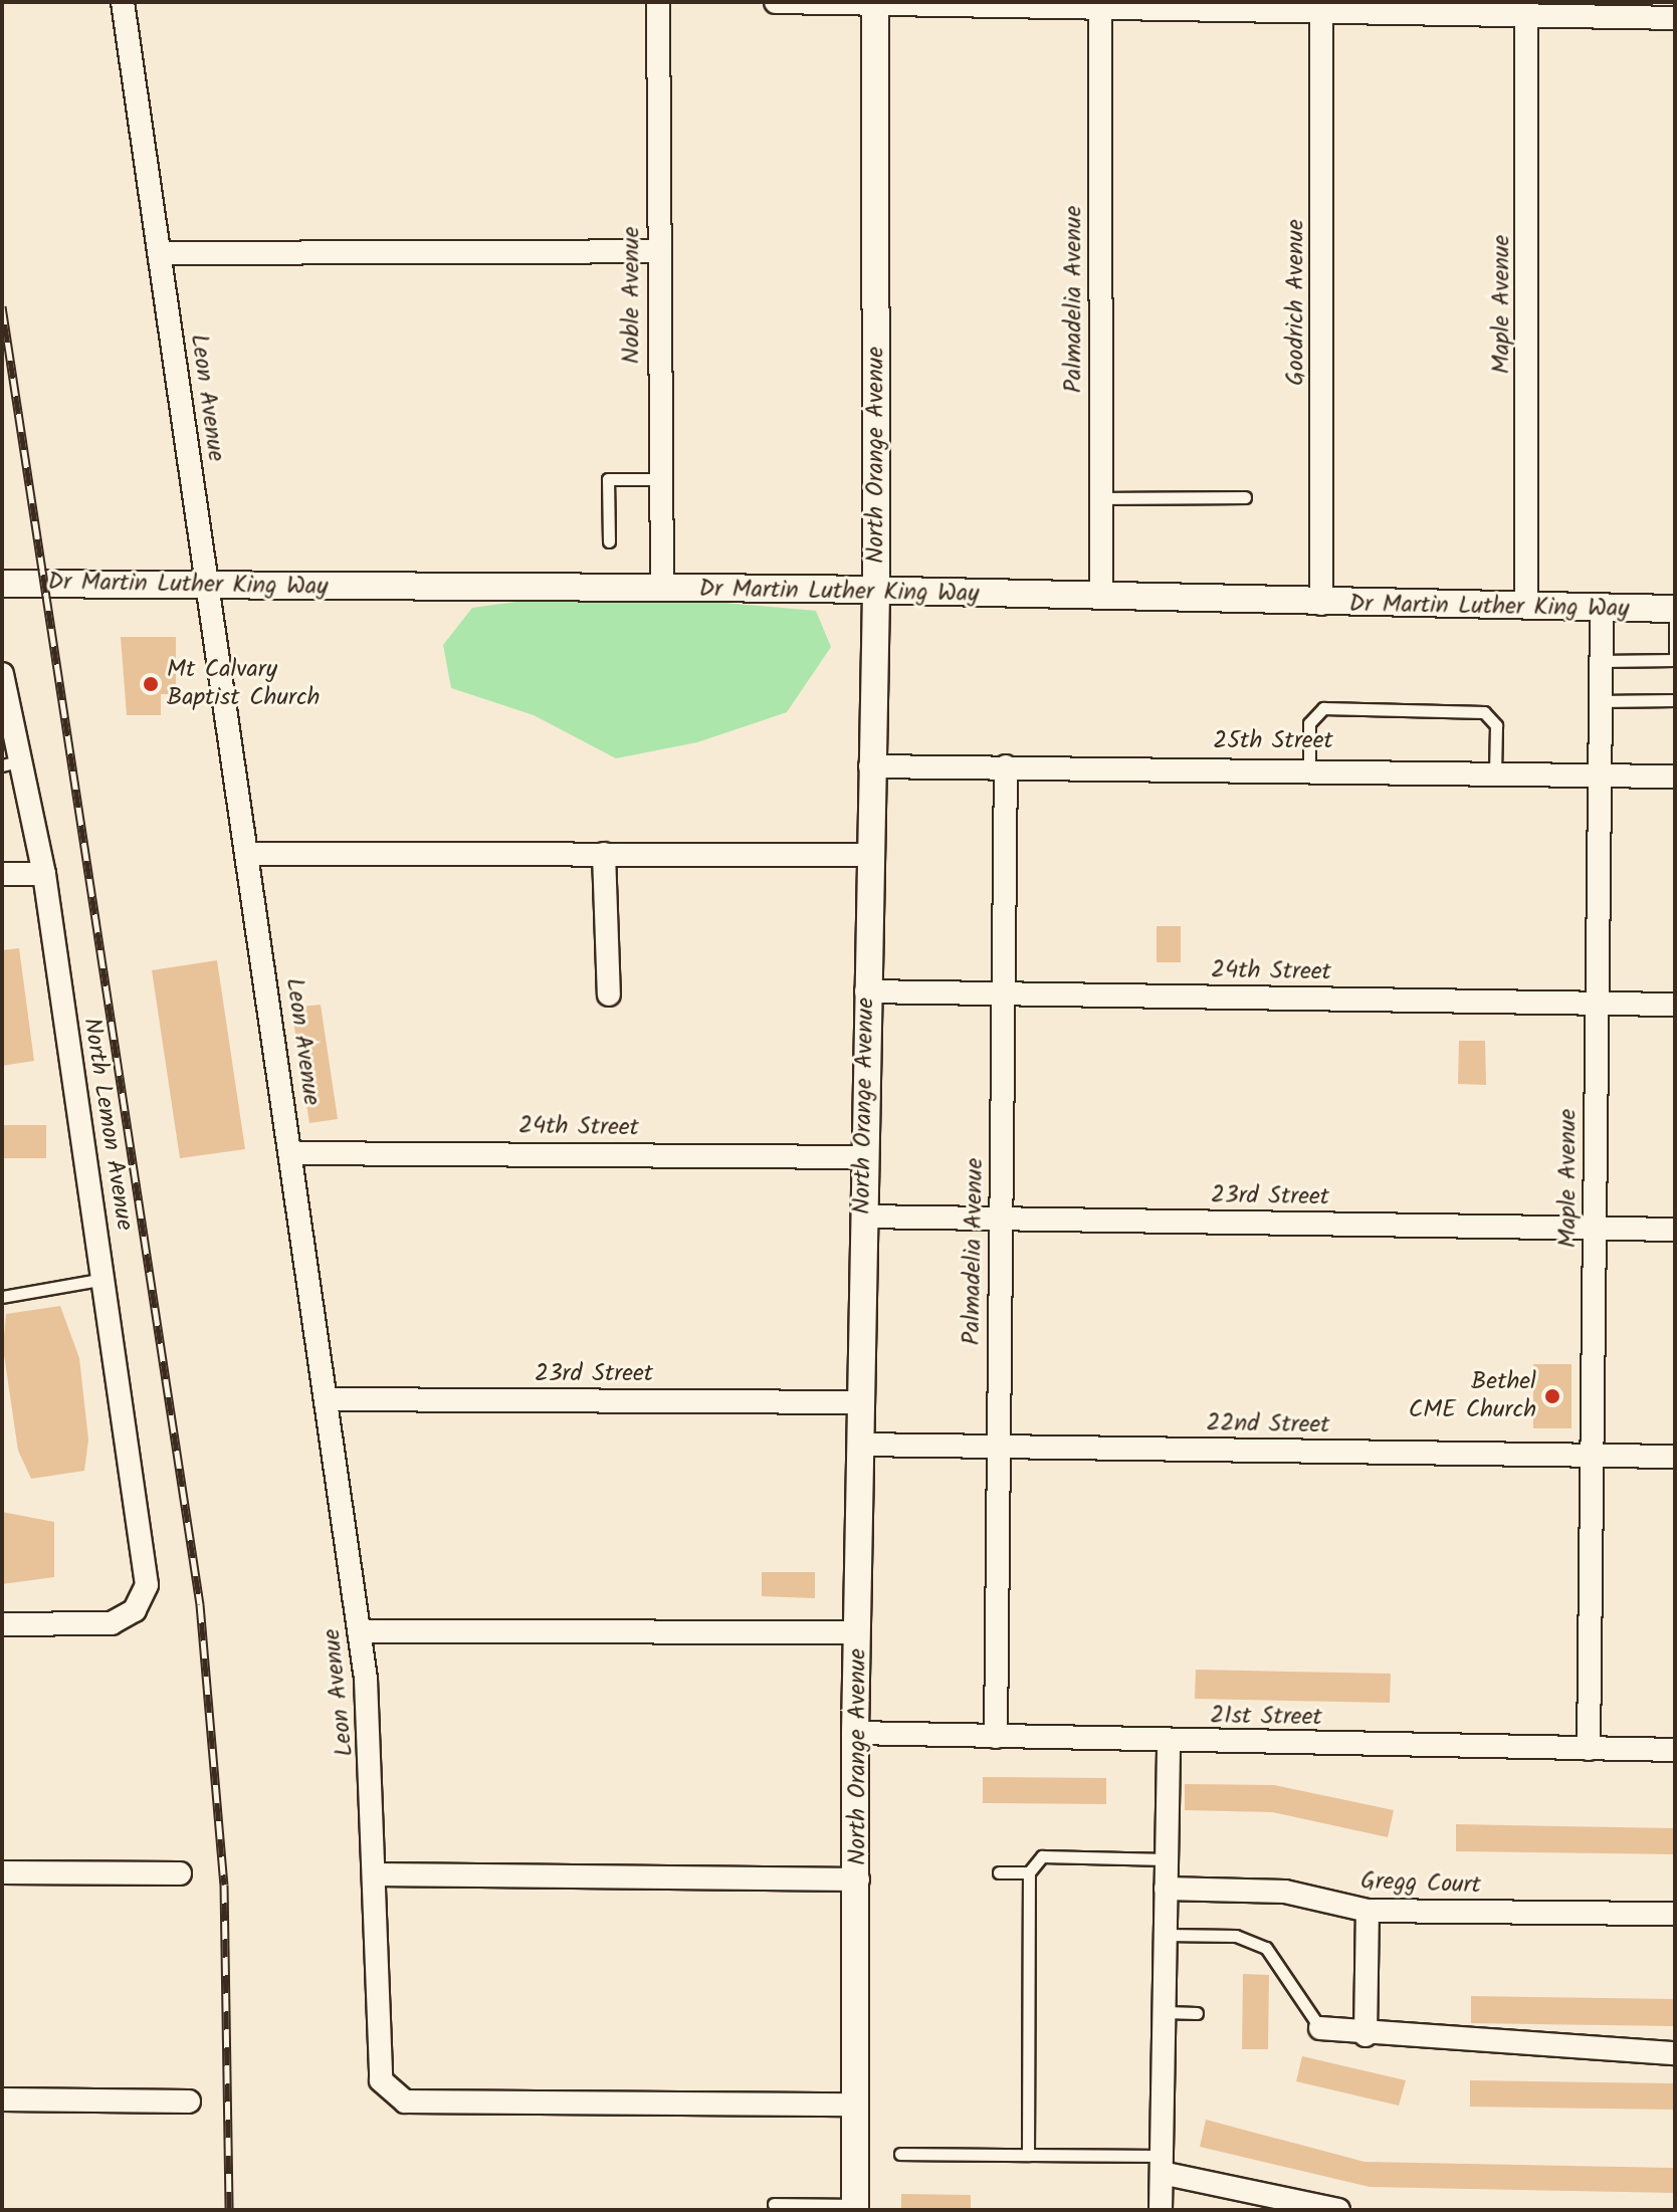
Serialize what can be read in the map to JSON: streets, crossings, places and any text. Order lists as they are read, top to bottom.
{
  "streets": {
    "street": [
      "Noble Avenue",
      "Palmadelia Avenue",
      "Goodrich Avenue",
      "Maple Avenue",
      "Leon Avenue",
      "North Orange Avenue",
      "Dr Martin Luther King Way",
      "25th Street",
      "24th Street",
      "North Lemon Avenue",
      "23rd Street",
      "22nd Street",
      "21st Street",
      "Gregg Court"
    ]
  },
  "crossings": [
    ["Noble Avenue", "Dr Martin Luther King Way"],
    ["Palmadelia Avenue", "Dr Martin Luther King Way"],
    ["Palmadelia Avenue", "25th Street"],
    ["Palmadelia Avenue", "24th Street"],
    ["Palmadelia Avenue", "23rd Street"],
    ["Palmadelia Avenue", "22nd Street"],
    ["Palmadelia Avenue", "21st Street"],
    ["Goodrich Avenue", "Dr Martin Luther King Way"],
    ["Maple Avenue", "Dr Martin Luther King Way"],
    ["Maple Avenue", "25th Street"],
    ["Maple Avenue", "24th Street"],
    ["Maple Avenue", "23rd Street"],
    ["Maple Avenue", "22nd Street"],
    ["Maple Avenue", "21st Street"],
    ["Leon Avenue", "North Orange Avenue"],
    ["Leon Avenue", "Dr Martin Luther King Way"],
    ["Leon Avenue", "24th Street"],
    ["Leon Avenue", "23rd Street"],
    ["North Orange Avenue", "Dr Martin Luther King Way"],
    ["North Orange Avenue", "25th Street"],
    ["North Orange Avenue", "24th Street"],
    ["North Orange Avenue", "23rd Street"],
    ["North Orange Avenue", "22nd Street"],
    ["North Orange Avenue", "21st Street"]
  ],
  "places": ["Mt Calvary Baptist Church", "Bethel CME Church"]
}
